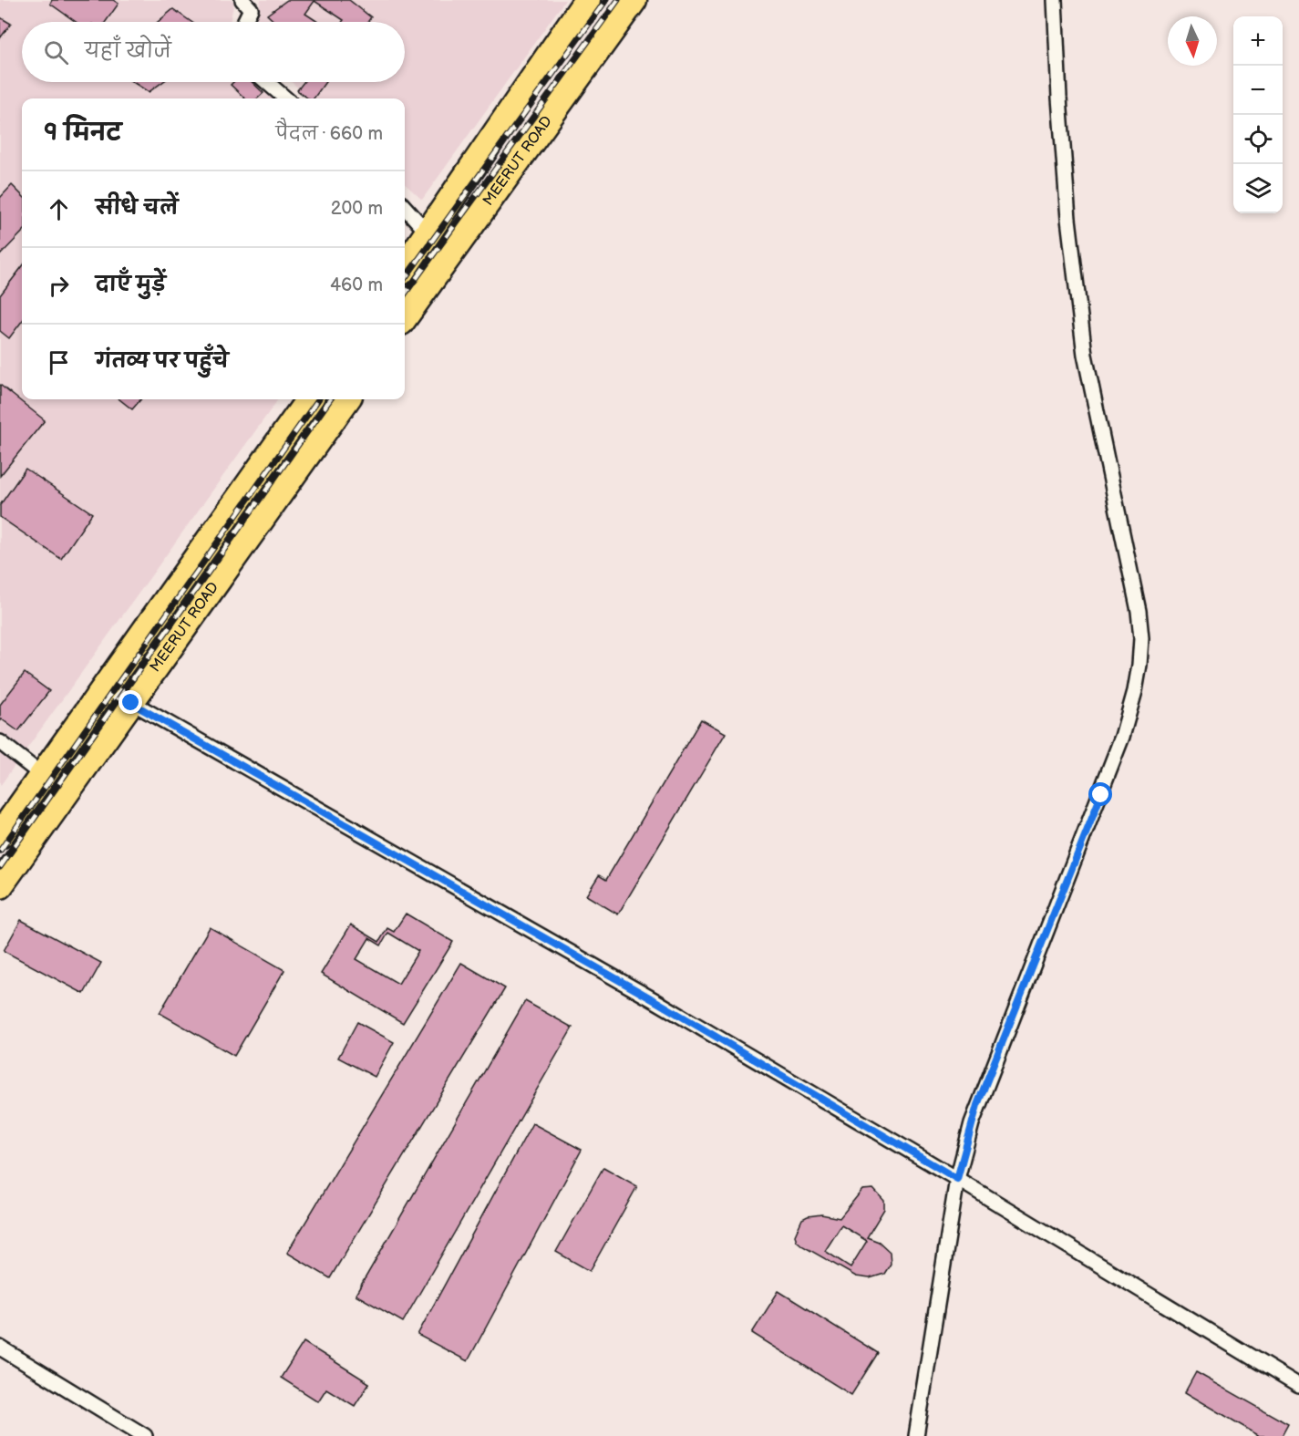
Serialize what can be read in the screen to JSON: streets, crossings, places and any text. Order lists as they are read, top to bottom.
{
  "streets": {
    "highway": ["MEERUT ROAD"]
  },
  "north": "bottom",
  "page": {
    "map_buttons": ["+", "−"],
    "search": "यहाँ खोजें",
    "heading": ["9 मिनट", "पैदल · 660 m"],
    "list": [
      ["सीधे चलें", "200 m"],
      ["दाएँ मुड़ें", "460 m"],
      "गंतव्य पर पहुँचे"
    ]
  }
}
